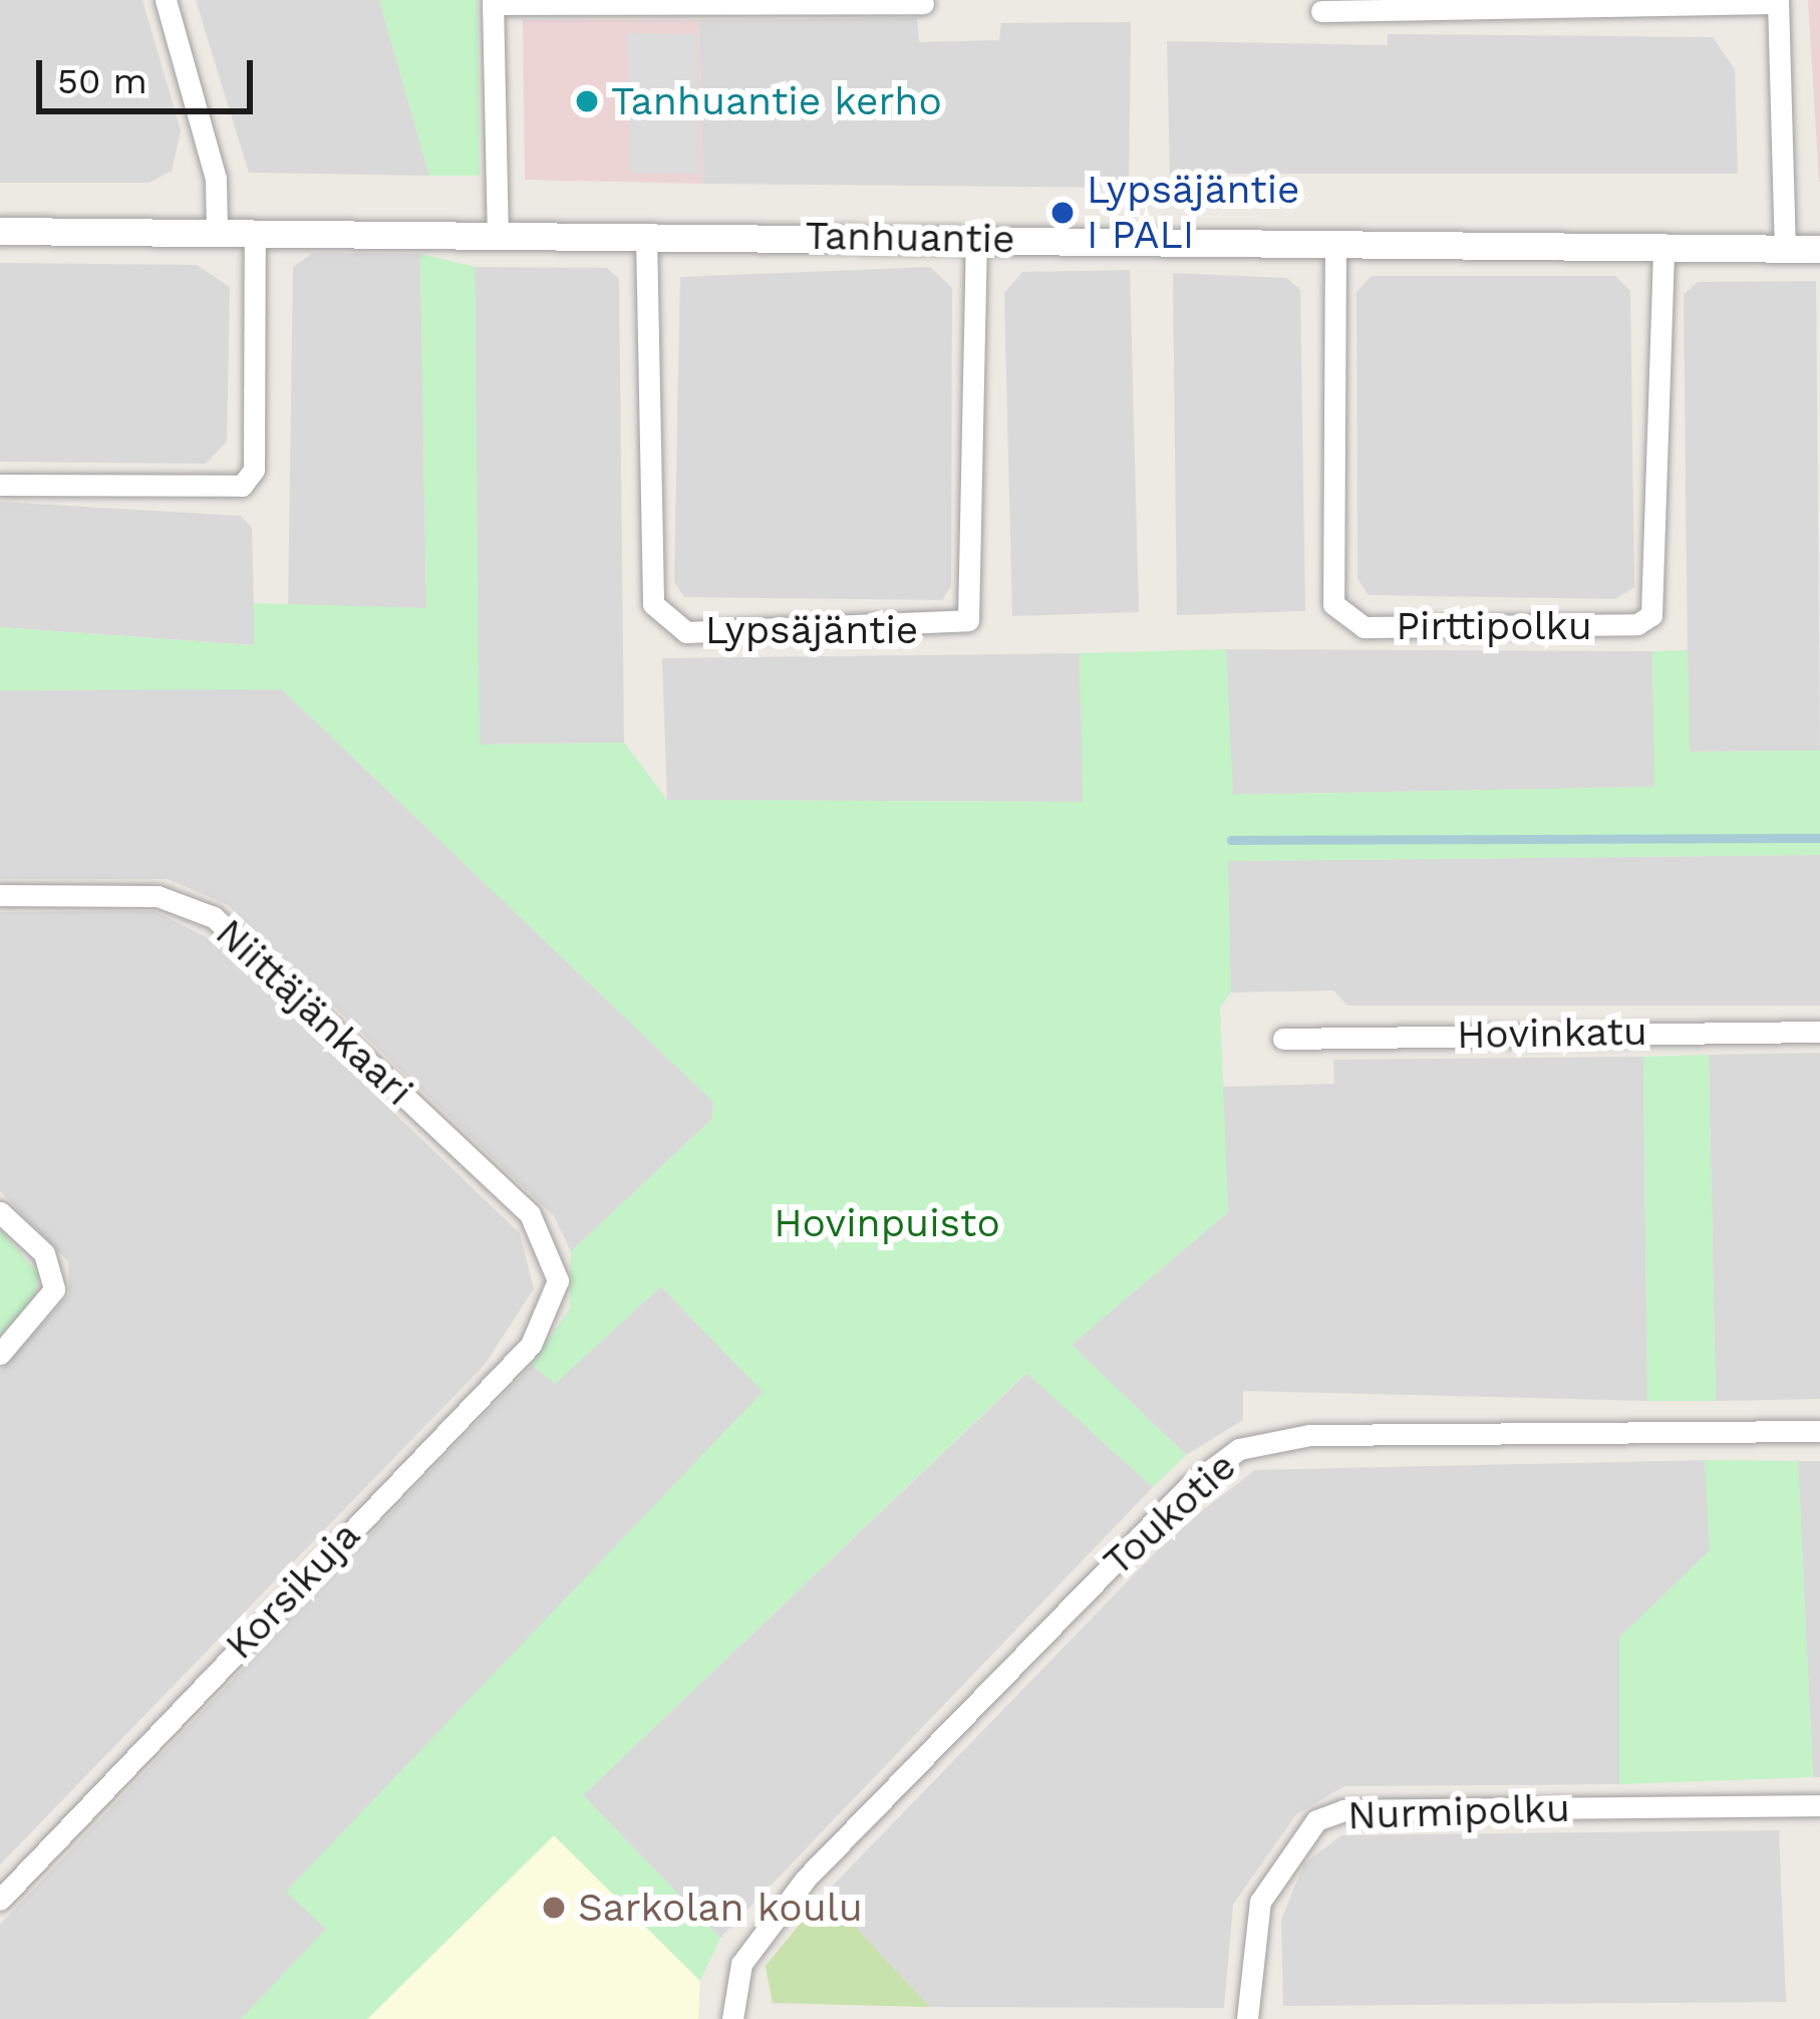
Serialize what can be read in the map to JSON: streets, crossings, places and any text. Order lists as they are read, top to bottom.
{
  "streets": {
    "street": [
      "Tanhuantie",
      "Pirttipolku",
      "Lypsäjäntie",
      "Niittäjänkaari",
      "Hovinkatu",
      "Toukotie",
      "Korsikuja",
      "Nurmipolku"
    ]
  },
  "crossings": [
    ["Tanhuantie", "Pirttipolku"],
    ["Tanhuantie", "Lypsäjäntie"],
    ["Niittäjänkaari", "Korsikuja"]
  ],
  "parks": ["Hovinpuisto"],
  "places": ["Tanhuantie kerho", "Lypsäjäntie I PALI", "Sarkolan koulu"],
  "scale_bar": "50 m"
}
